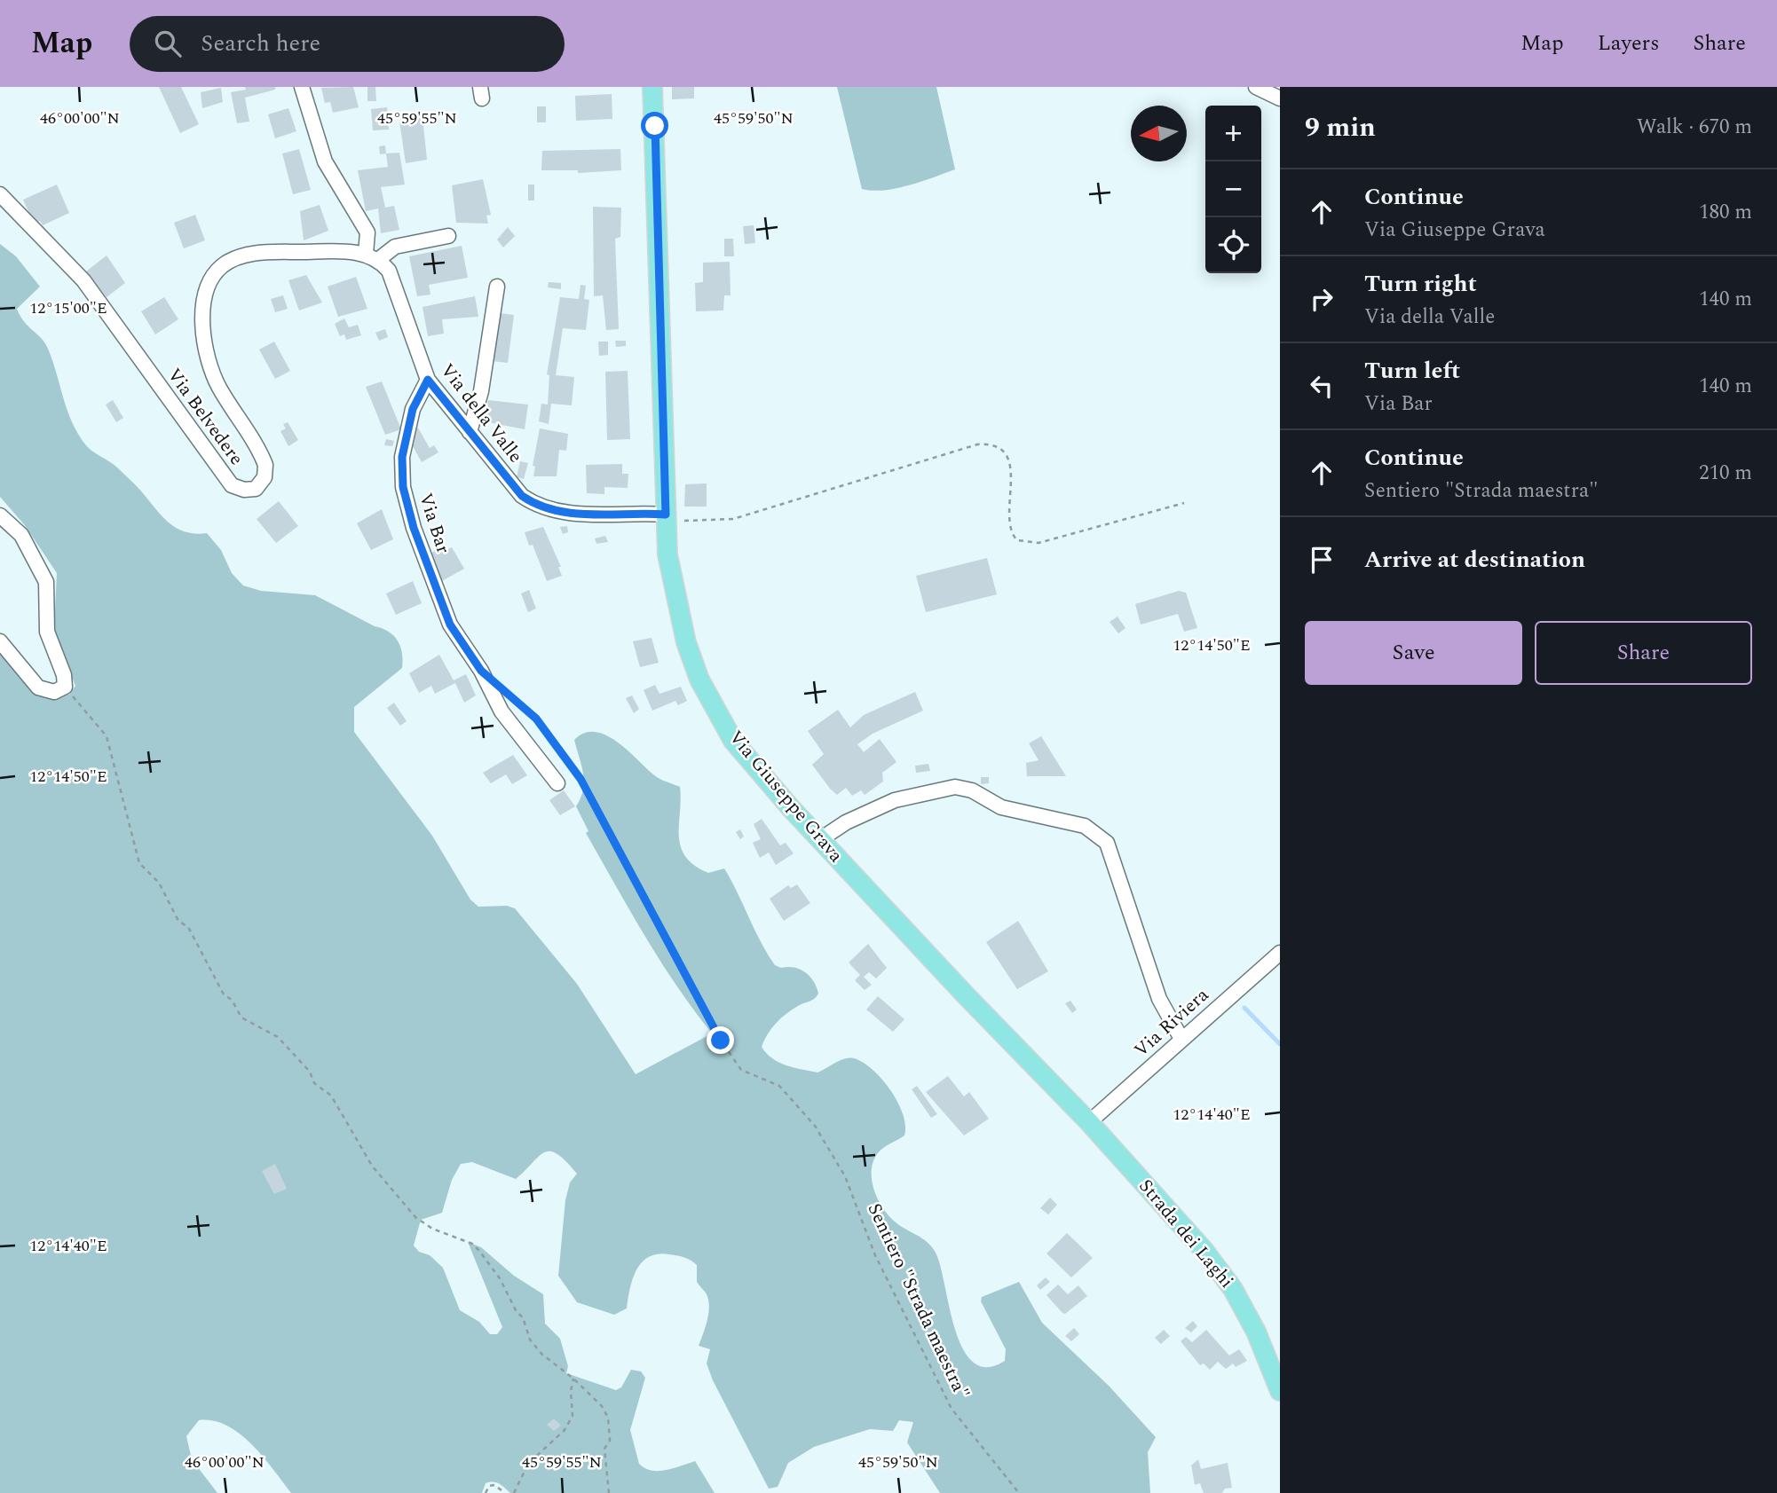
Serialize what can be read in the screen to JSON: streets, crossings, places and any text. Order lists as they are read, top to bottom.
{
  "streets": {
    "main road": ["Via Giuseppe Grava", "Strada dei Laghi"],
    "street": [
      "Via della Valle",
      "Via Belvedere",
      "Via Bar",
      "Via Riviera"
    ],
    "path": ["Sentiero \"Strada maestra\""]
  },
  "crossings": [
    ["Via della Valle", "Via Belvedere"],
    ["Via della Valle", "Via Bar"],
    ["Via della Valle", "Via Giuseppe Grava"],
    ["Via Giuseppe Grava", "Via Riviera"],
    ["Via Giuseppe Grava", "Strada dei Laghi"],
    ["Via Riviera", "Strada dei Laghi"]
  ],
  "north": "left",
  "page": {
    "header": "Map",
    "search": "Search here",
    "nav": ["Map", "Layers", "Share"],
    "heading": ["9 min", "Walk · 670 m"],
    "map_buttons": ["+", "−"],
    "list": [
      ["Continue", "Via Giuseppe Grava", "180 m"],
      ["Turn right", "Via della Valle", "140 m"],
      ["Turn left", "Via Bar", "140 m"],
      ["Continue", "Sentiero \"Strada maestra\"", "210 m"],
      "Arrive at destination"
    ],
    "buttons": ["Save", "Share"]
  },
  "coordinates": [
    "46°00'00\"N",
    "45°59'55\"N",
    "45°59'50\"N",
    "12°15'00\"E",
    "12°14'50\"E",
    "12°14'40\"E"
  ]
}
